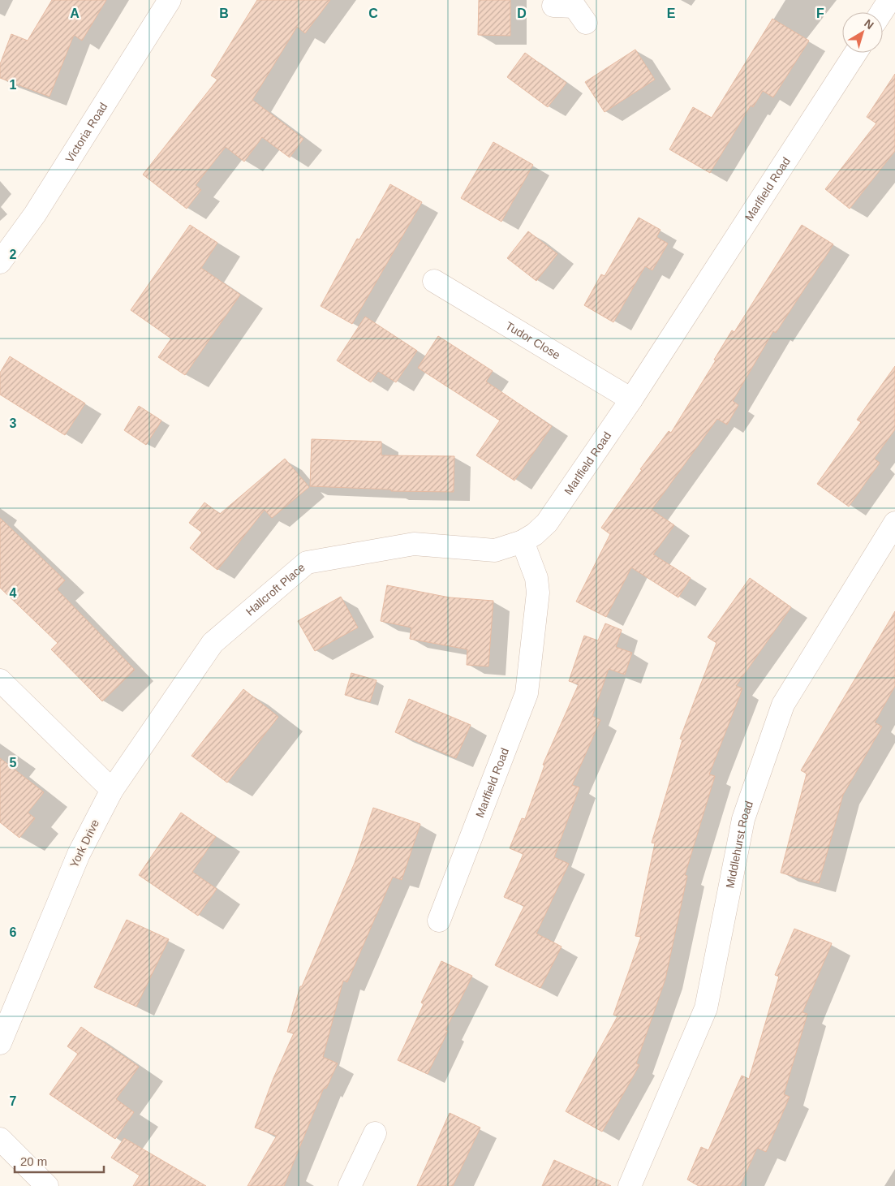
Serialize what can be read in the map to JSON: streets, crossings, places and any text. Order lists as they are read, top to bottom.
{
  "streets": {
    "street": [
      "Victoria Road",
      "Marlfield Road",
      "Tudor Close",
      "Hallcroft Place",
      "York Drive",
      "Middlehurst Road"
    ]
  },
  "crossings": [
    ["Marlfield Road", "Tudor Close"],
    ["Marlfield Road", "Hallcroft Place"],
    ["Hallcroft Place", "York Drive"]
  ],
  "scale_bar": "20 m",
  "north": "top right",
  "grid": {
    "columns": [
      "A",
      "B",
      "C",
      "D",
      "E",
      "F"
    ],
    "rows": [
      "1",
      "2",
      "3",
      "4",
      "5",
      "6",
      "7"
    ]
  }
}
